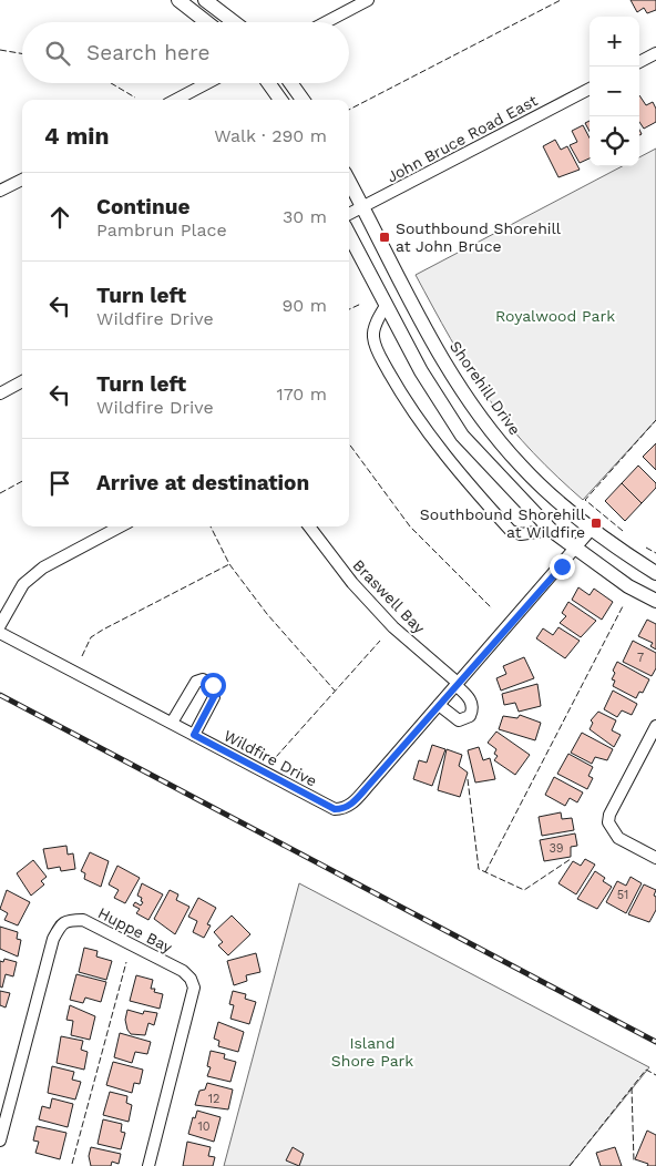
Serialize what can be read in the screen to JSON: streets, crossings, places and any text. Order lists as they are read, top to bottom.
{
  "streets": {
    "street": [
      "John Bruce Road East",
      "Shorehill Drive",
      "Braswell Bay",
      "Wildfire Drive",
      "Huppe Bay"
    ]
  },
  "crossings": [
    ["John Bruce Road East", "Shorehill Drive"],
    ["Shorehill Drive", "Wildfire Drive"],
    ["Braswell Bay", "Wildfire Drive"]
  ],
  "parks": ["Royalwood Park", "Island Shore Park"],
  "places": {
    "transit": ["Southbound Shorehill at John Bruce", "Southbound Shorehill at Wildfire"]
  },
  "house_numbers": [
    "7",
    "39",
    "51",
    "12",
    "10"
  ],
  "page": {
    "map_buttons": ["+", "−"],
    "search": "Search here",
    "heading": ["4 min", "Walk · 290 m"],
    "list": [
      ["Continue", "Pambrun Place", "30 m"],
      ["Turn left", "Wildfire Drive", "90 m"],
      ["Turn left", "Wildfire Drive", "170 m"],
      "Arrive at destination"
    ]
  }
}
